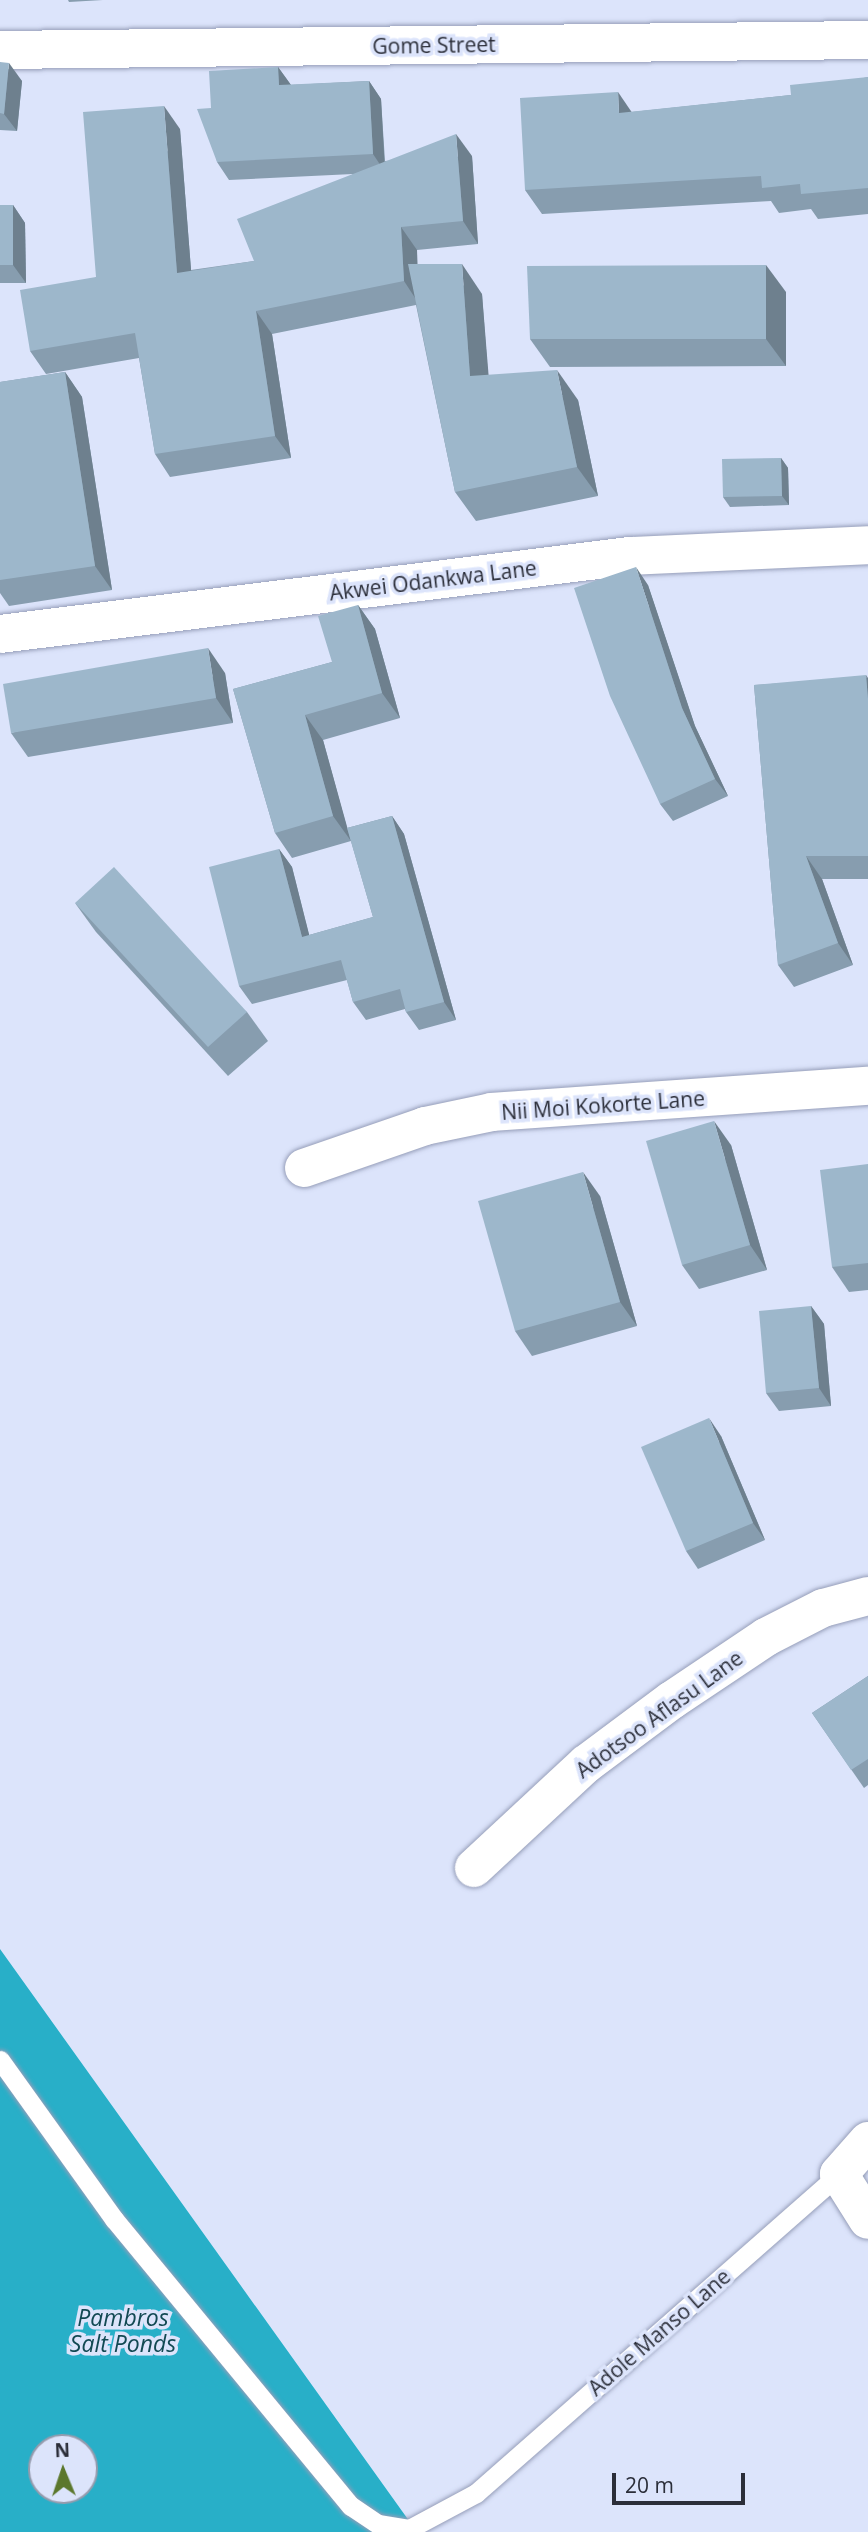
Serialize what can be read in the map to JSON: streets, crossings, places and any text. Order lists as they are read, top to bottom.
{
  "streets": {
    "street": [
      "Gome Street",
      "Akwei Odankwa Lane",
      "Nii Moi Kokorte Lane",
      "Adotsoo Aflasu Lane",
      "Adole Manso Lane"
    ]
  },
  "water": ["Pambros Salt Ponds"],
  "scale_bar": "20 m",
  "north": "top"
}
